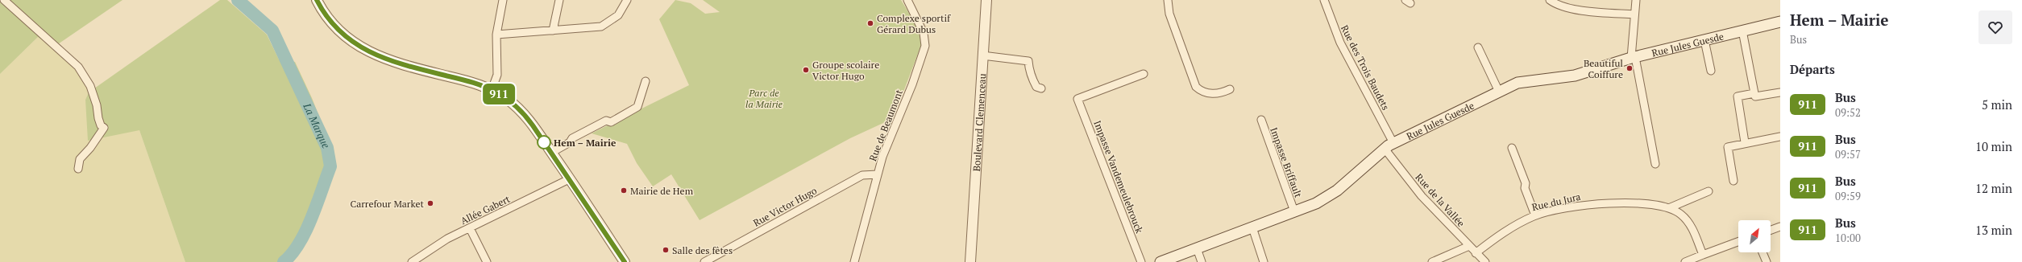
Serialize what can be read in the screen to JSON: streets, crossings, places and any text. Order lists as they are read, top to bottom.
{
  "streets": {
    "main road": ["Rue Jules Guesde"],
    "street": [
      "Rue des Trois Baudets",
      "Boulevard Clemenceau",
      "Rue de Beaumont",
      "Impasse Briffault",
      "Impasse Vandemeulebrouck",
      "Rue de la Vallée",
      "Rue du Jura",
      "Rue Victor Hugo",
      "Allée Gabert"
    ]
  },
  "crossings": [
    ["Rue Jules Guesde", "Rue des Trois Baudets"],
    ["Rue Jules Guesde", "Impasse Briffault"],
    ["Rue Jules Guesde", "Rue de la Vallée"],
    ["Rue des Trois Baudets", "Rue de la Vallée"],
    ["Rue de Beaumont", "Rue Victor Hugo"],
    ["Rue de la Vallée", "Rue du Jura"]
  ],
  "water": ["La Marque"],
  "parks": ["Parc de la Mairie"],
  "places": [
    "Complexe sportif Gérard Dubus",
    "Beautiful Coiffure",
    "Groupe scolaire Victor Hugo",
    "Hem – Mairie",
    "Mairie de Hem",
    "Carrefour Market",
    "Salle des fêtes"
  ],
  "lines": ["bus line 911"],
  "north": "top right",
  "page": {
    "on_map": "911",
    "heading": [
      ["Hem – Mairie", "Bus"],
      "Départs"
    ],
    "list": [
      {
        "mark": "911",
        "name": "Bus",
        "note": "09:52",
        "value": "5 min"
      },
      {
        "mark": "911",
        "name": "Bus",
        "note": "09:57",
        "value": "10 min"
      },
      {
        "mark": "911",
        "name": "Bus",
        "note": "09:59",
        "value": "12 min"
      },
      {
        "mark": "911",
        "name": "Bus",
        "note": "10:00",
        "value": "13 min"
      }
    ]
  }
}
